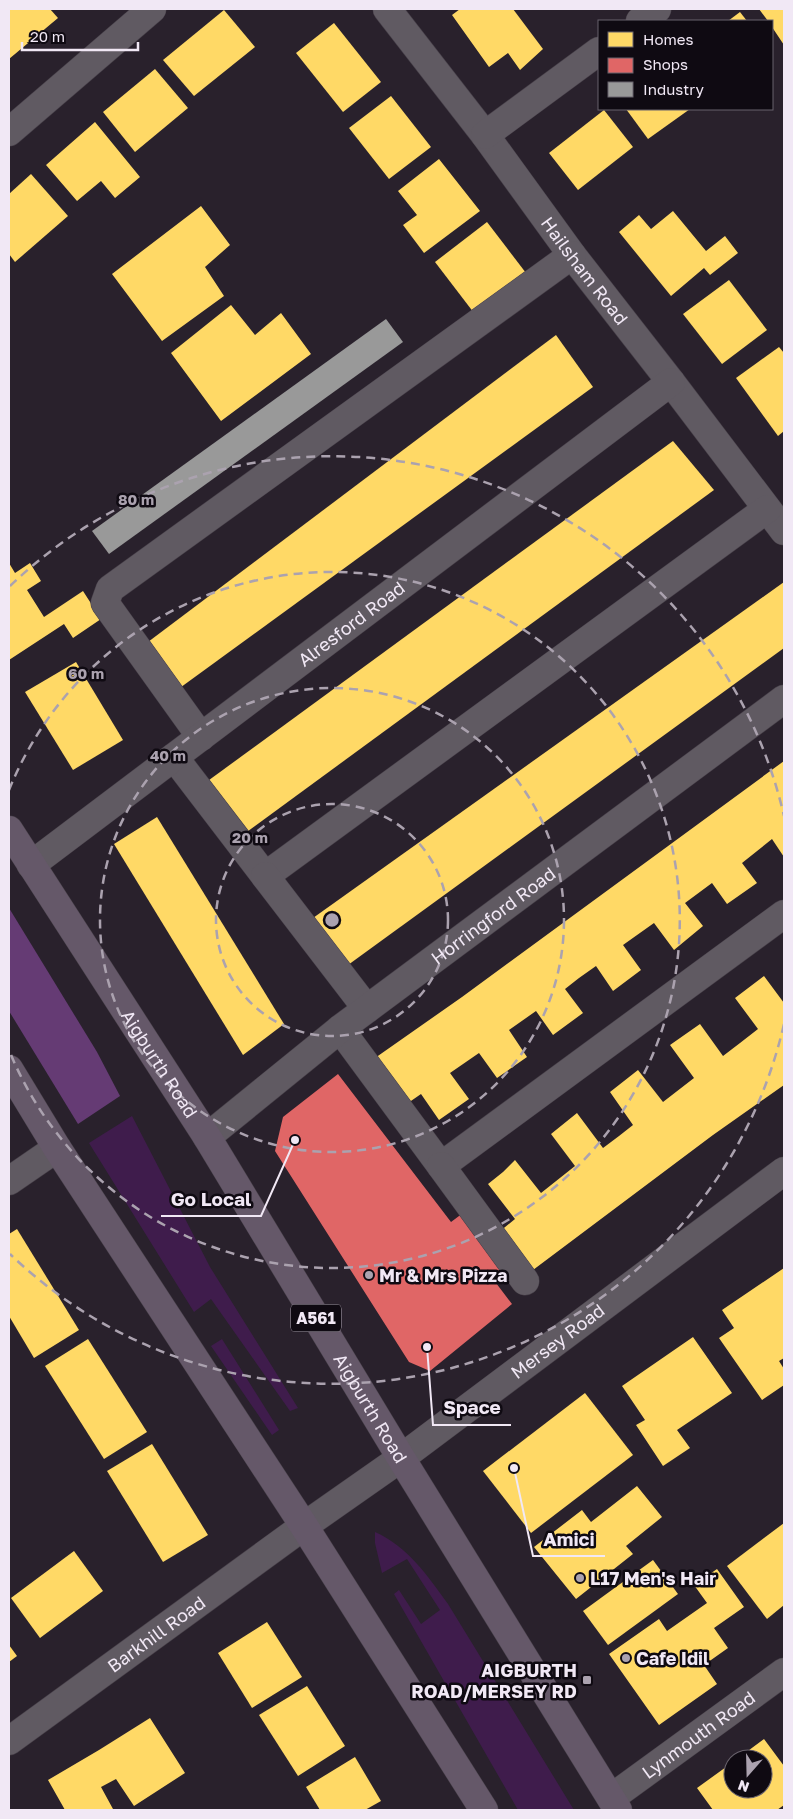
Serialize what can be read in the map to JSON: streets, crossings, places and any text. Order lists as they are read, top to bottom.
{
  "streets": {
    "highway": ["Aigburth Road", "A561"],
    "street": [
      "Hailsham Road",
      "Alresford Road",
      "Horringford Road",
      "Mersey Road",
      "Barkhill Road",
      "Lynmouth Road"
    ]
  },
  "crossings": [
    ["Hailsham Road", "Alresford Road"],
    ["Alresford Road", "Aigburth Road"],
    ["Horringford Road", "Aigburth Road"],
    ["Aigburth Road", "Mersey Road"],
    ["Aigburth Road", "Lynmouth Road"],
    ["Mersey Road", "Barkhill Road"]
  ],
  "places": {
    "other": [
      "Go Local",
      "Mr & Mrs Pizza",
      "Space",
      "Amici",
      "L17 Men's Hair",
      "Cafe Idil"
    ],
    "transit": ["AIGBURTH ROAD/MERSEY RD"]
  },
  "legend": ["Homes", "Shops", "Industry"],
  "scale_bar": "20 m",
  "north": "bottom",
  "rings": [
    "80 m",
    "60 m",
    "40 m",
    "20 m"
  ]
}
